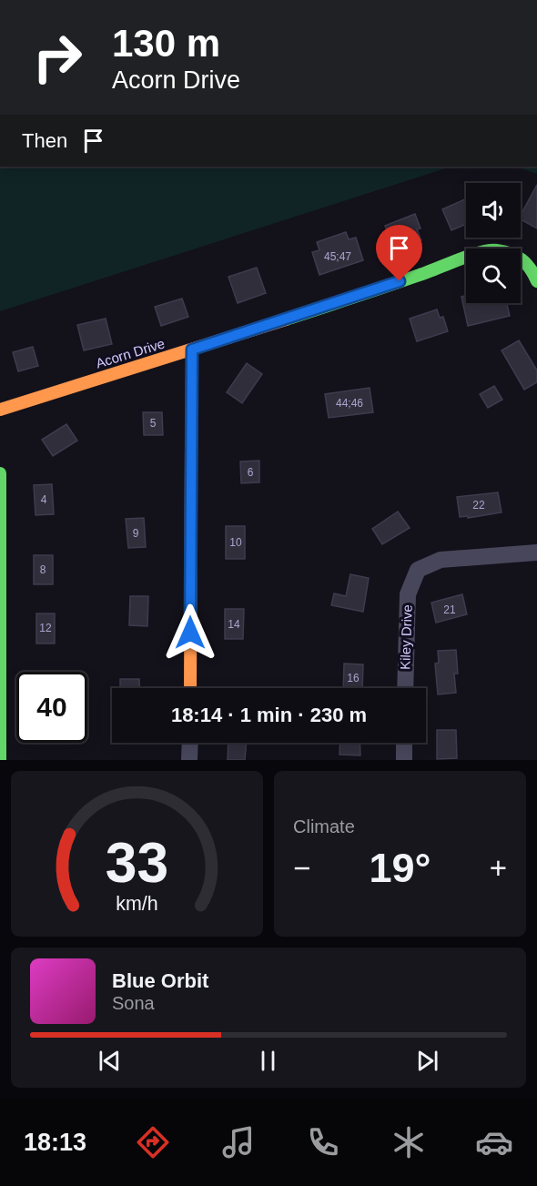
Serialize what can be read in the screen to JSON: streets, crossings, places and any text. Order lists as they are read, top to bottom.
{
  "streets": {
    "street": ["Acorn Drive", "Kiley Drive"]
  },
  "house_numbers": [
    "45;47",
    "44;46",
    "5",
    "6",
    "4",
    "22",
    "9",
    "10",
    "8",
    "21",
    "14",
    "12",
    "16"
  ],
  "page": {
    "turn": ["130 m", "Acorn Drive"],
    "then": "Then",
    "limit": "40",
    "trip": "18:14 · 1 min · 230 m",
    "tile": "Climate",
    "heat": ["−", "19°", "+"],
    "song": ["Blue Orbit", "Sona"],
    "tabs": "18:13",
    "gauge": ["33", "km/h"]
  }
}
